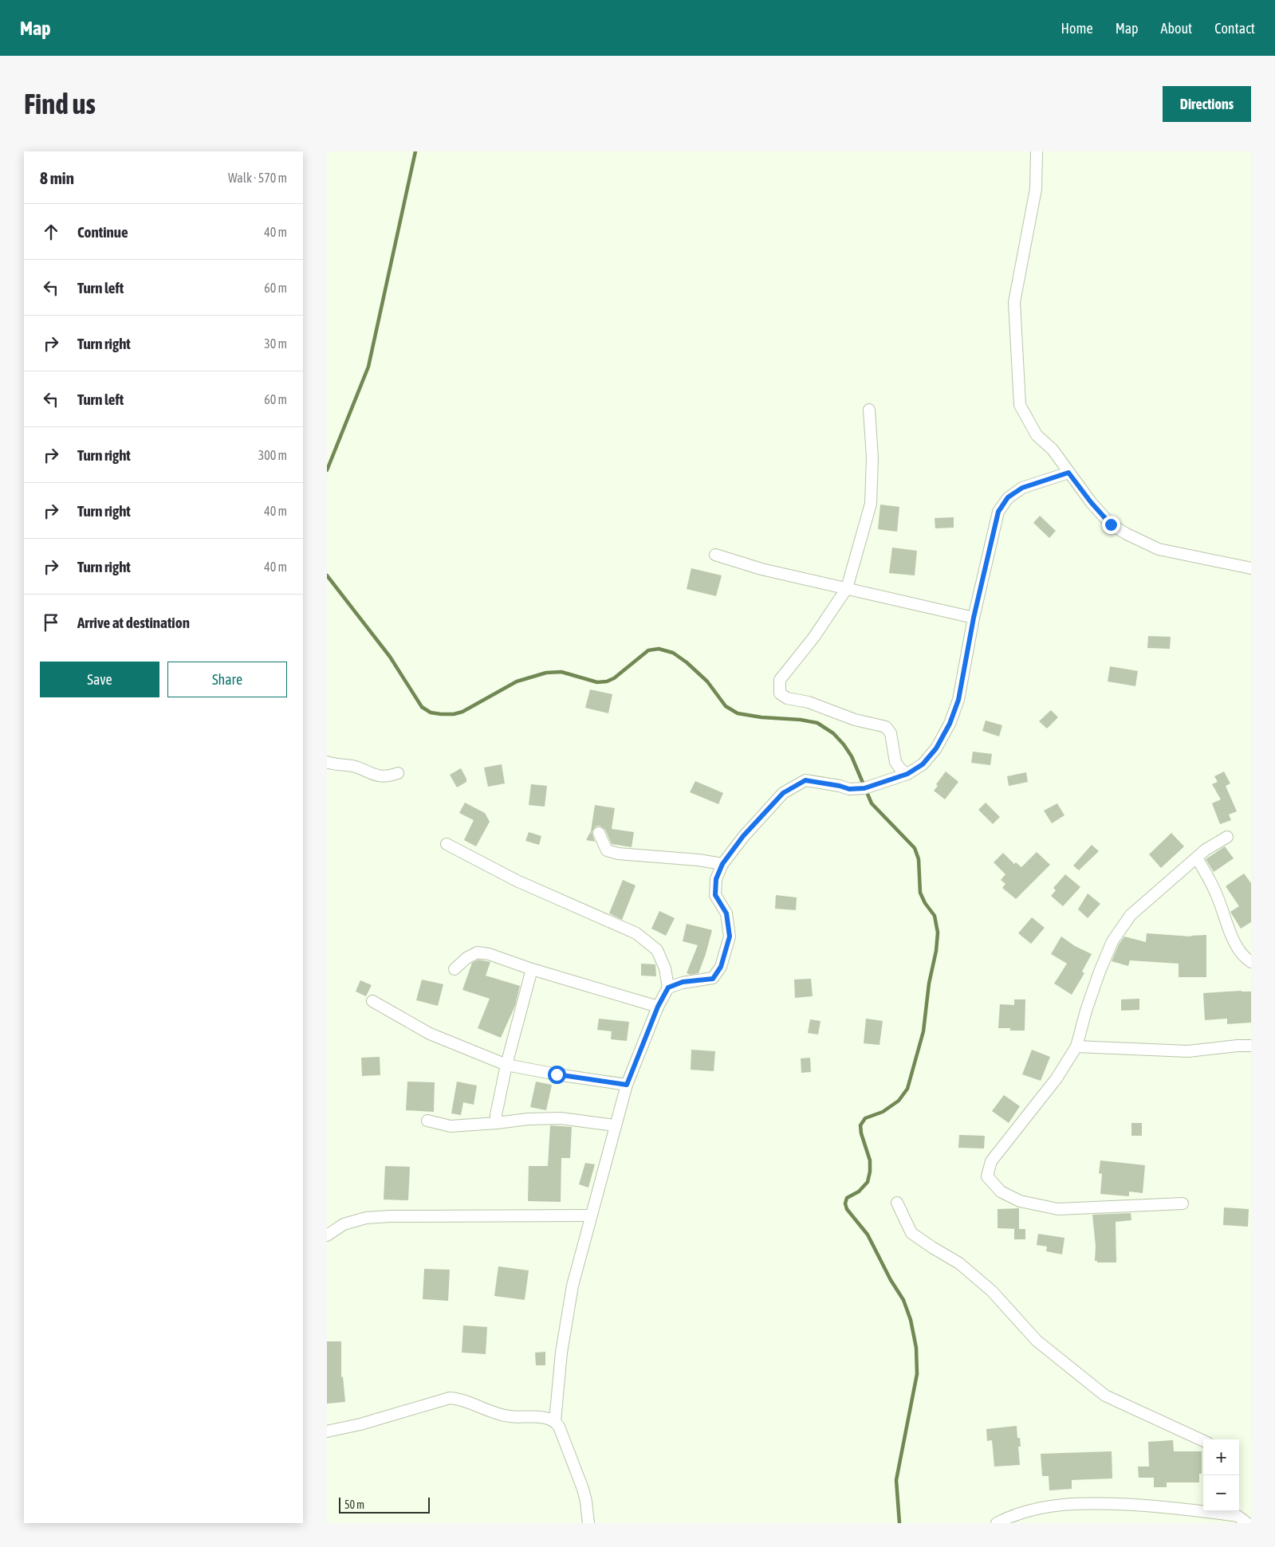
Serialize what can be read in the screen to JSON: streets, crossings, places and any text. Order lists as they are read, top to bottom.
{
  "scale_bar": "50 m",
  "page": {
    "header": "Map",
    "nav": [
      "Home",
      "Map",
      "About",
      "Contact"
    ],
    "buttons": [
      "Directions",
      ["Save", "Share"]
    ],
    "title": "Find us",
    "heading": ["8 min", "Walk · 570 m"],
    "list": [
      ["Continue", "40 m"],
      ["Turn left", "60 m"],
      ["Turn right", "30 m"],
      ["Turn left", "60 m"],
      ["Turn right", "300 m"],
      ["Turn right", "40 m"],
      ["Turn right", "40 m"],
      "Arrive at destination"
    ],
    "map_buttons": ["+", "−"],
    "scale": "50 m"
  }
}
